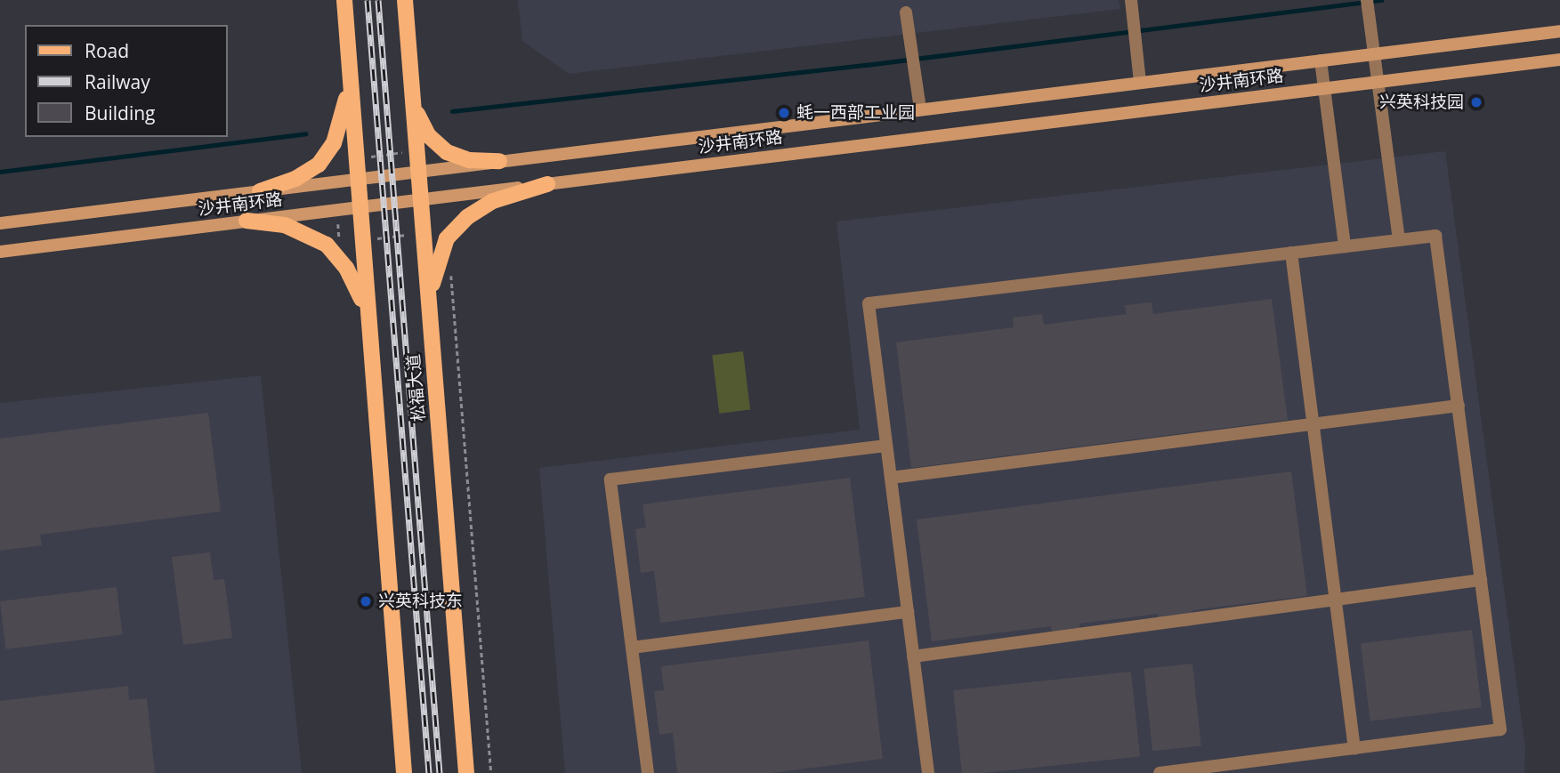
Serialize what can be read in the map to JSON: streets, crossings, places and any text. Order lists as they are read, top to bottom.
{
  "streets": {
    "main road": ["沙井南环路", "松福大道"]
  },
  "crossings": [
    ["沙井南环路", "松福大道"]
  ],
  "places": ["兴英科技园", "蚝一西部工业园", "兴英科技东"],
  "legend": ["Road", "Railway", "Building"]
}
